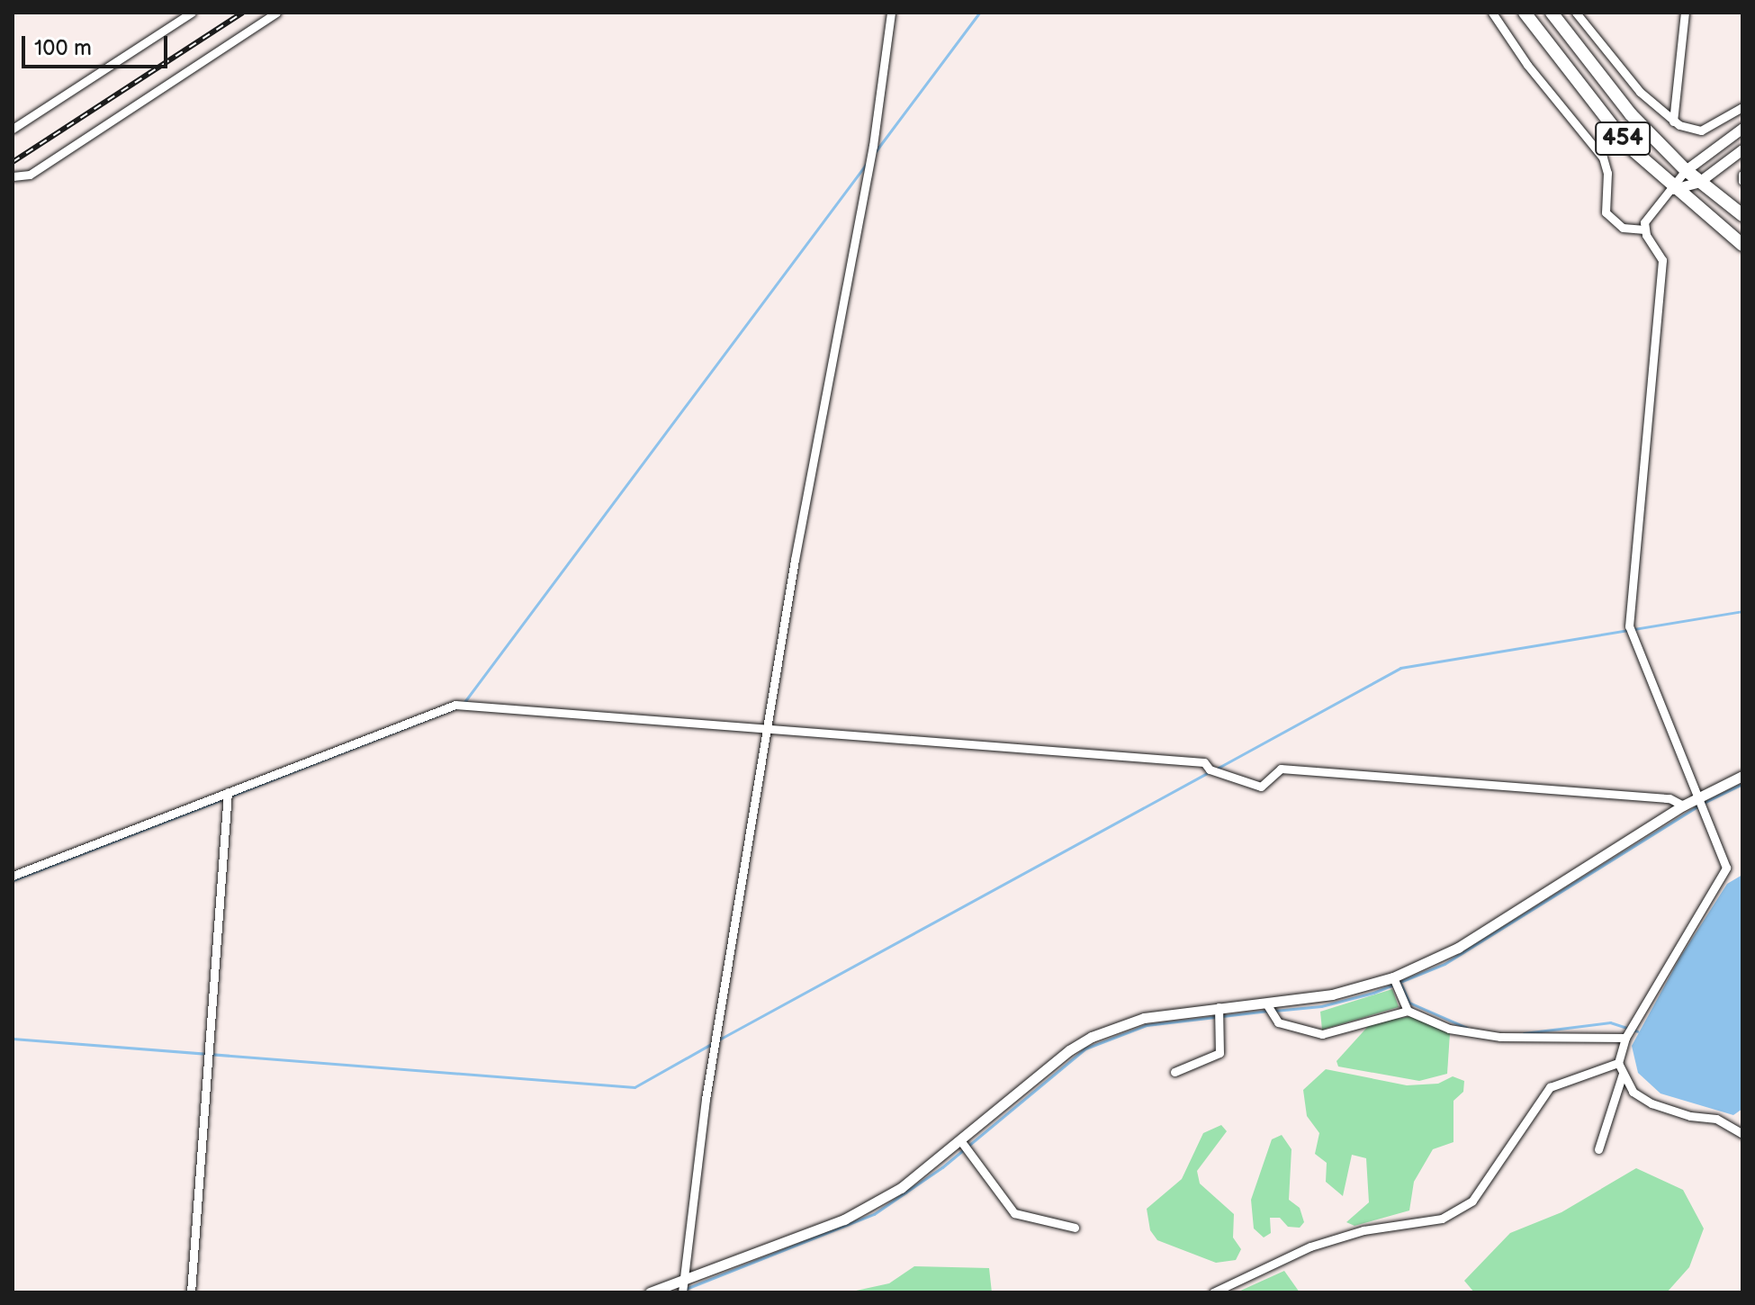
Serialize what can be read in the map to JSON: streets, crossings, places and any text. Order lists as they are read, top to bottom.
{
  "streets": {
    "highway": ["454"]
  },
  "scale_bar": "100 m"
}
